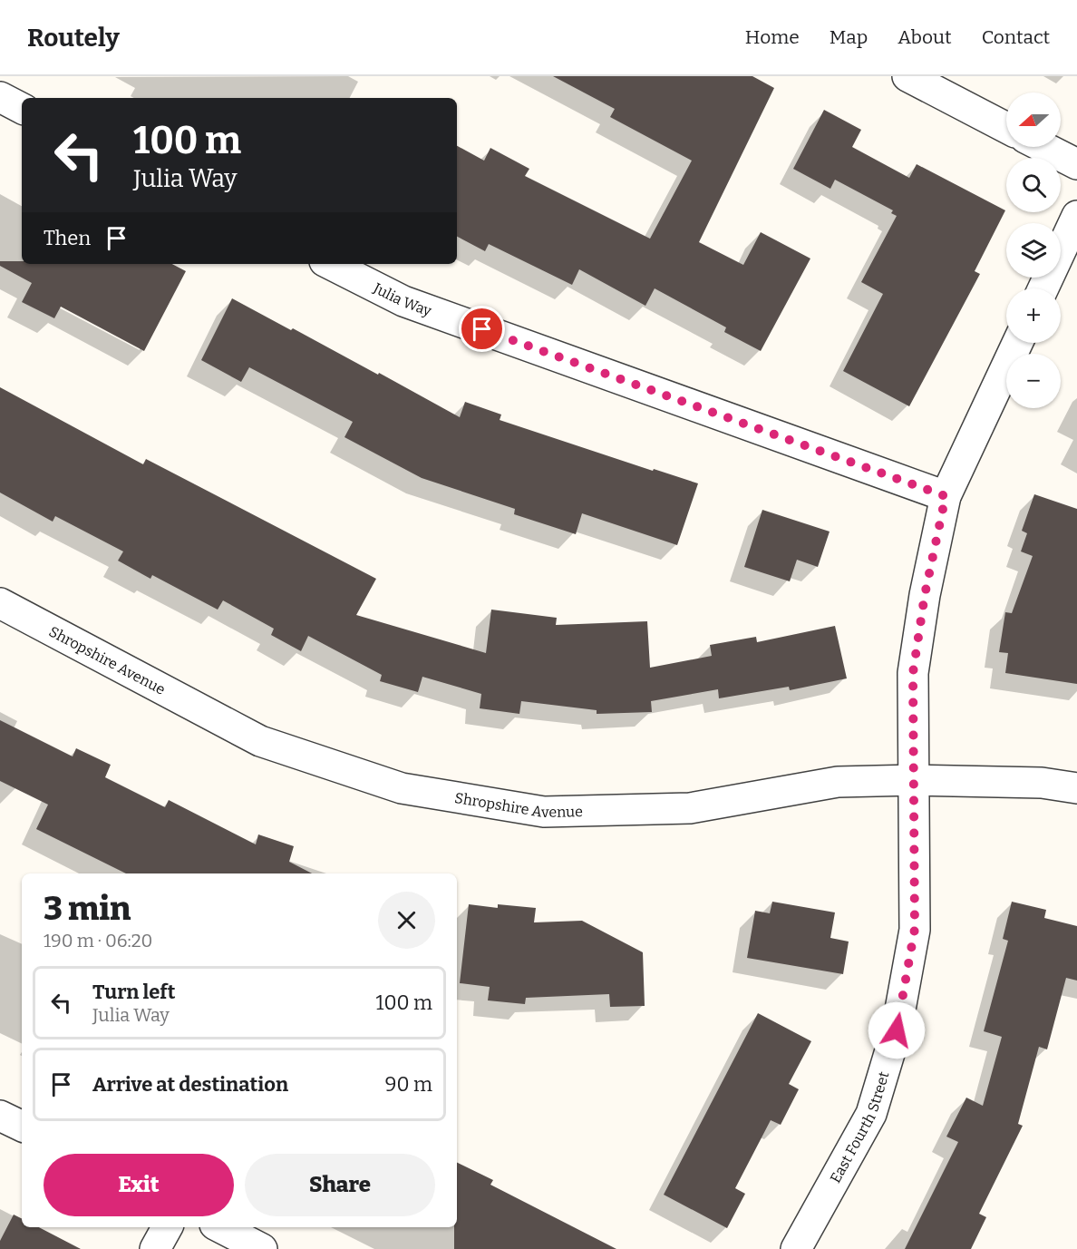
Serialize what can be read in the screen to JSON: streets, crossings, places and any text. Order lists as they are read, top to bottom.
{
  "streets": {
    "street": ["Julia Way", "Shropshire Avenue", "East Fourth Street"]
  },
  "crossings": [
    ["Julia Way", "East Fourth Street"],
    ["Shropshire Avenue", "East Fourth Street"]
  ],
  "north": "left",
  "page": {
    "header": "Routely",
    "nav": [
      "Home",
      "Map",
      "About",
      "Contact"
    ],
    "map_buttons": ["+", "−"],
    "turn": ["100 m", "Julia Way"],
    "then": "Then",
    "heading": ["3 min", "190 m · 06:20"],
    "list": [
      {
        "name": "Turn left",
        "note": "Julia Way",
        "value": "100 m"
      },
      {
        "name": "Arrive at destination",
        "value": "90 m"
      }
    ],
    "buttons": ["Exit", "Share"]
  }
}
